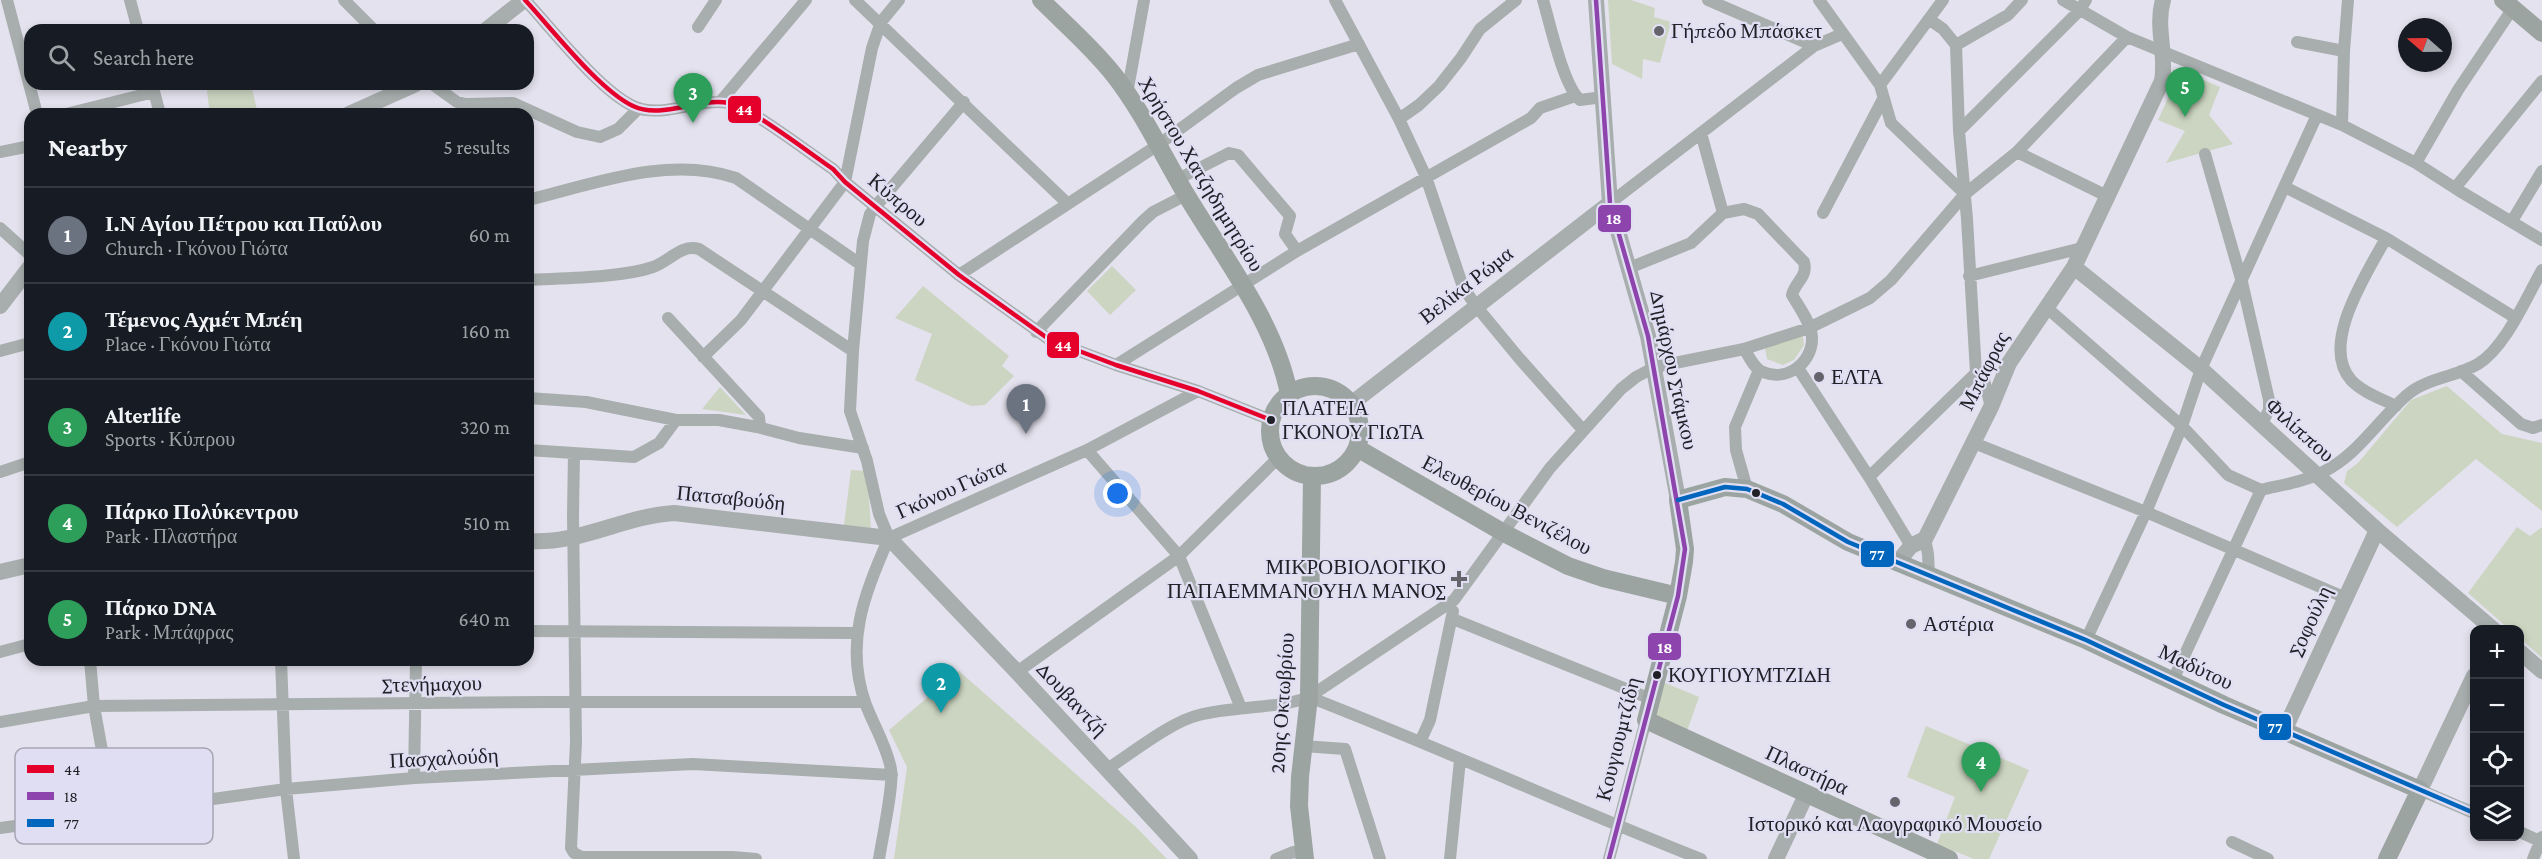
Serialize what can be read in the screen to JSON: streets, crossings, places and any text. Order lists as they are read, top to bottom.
{
  "streets": {
    "main road": [
      "Χρήστου Χατζηδημητρίου",
      "Ελευθερίου Βενιζέλου",
      "Μαδύτου",
      "20ης Οκτωβρίου",
      "Κουγιουμτζίδη",
      "Πλαστήρα"
    ],
    "street": [
      "Κύπρου",
      "Βελίκα Ρώμα",
      "Δημάρχου Στάμκου",
      "Μπάφρας",
      "Φιλίππου",
      "Γκόνου Γιώτα",
      "Πατσαβούδη",
      "Σοφούλη",
      "Στενήμαχου",
      "Δουβαντζή",
      "Πασχαλούδη"
    ]
  },
  "crossings": [
    ["Χρήστου Χατζηδημητρίου", "Κύπρου"],
    ["Χρήστου Χατζηδημητρίου", "Βελίκα Ρώμα"],
    ["Χρήστου Χατζηδημητρίου", "Ελευθερίου Βενιζέλου"],
    ["Χρήστου Χατζηδημητρίου", "20ης Οκτωβρίου"],
    ["Κύπρου", "Βελίκα Ρώμα"],
    ["Κύπρου", "Γκόνου Γιώτα"],
    ["Κύπρου", "Ελευθερίου Βενιζέλου"],
    ["Κύπρου", "20ης Οκτωβρίου"],
    ["Βελίκα Ρώμα", "Δημάρχου Στάμκου"],
    ["Βελίκα Ρώμα", "Ελευθερίου Βενιζέλου"],
    ["Βελίκα Ρώμα", "20ης Οκτωβρίου"],
    ["Δημάρχου Στάμκου", "Κουγιουμτζίδη"],
    ["Μπάφρας", "Φιλίππου"],
    ["Μπάφρας", "Μαδύτου"],
    ["Φιλίππου", "Σοφούλη"],
    ["Γκόνου Γιώτα", "Πατσαβούδη"],
    ["Γκόνου Γιώτα", "Στενήμαχου"],
    ["Γκόνου Γιώτα", "Δουβαντζή"],
    ["Γκόνου Γιώτα", "Πασχαλούδη"],
    ["Πατσαβούδη", "Δουβαντζή"],
    ["Ελευθερίου Βενιζέλου", "20ης Οκτωβρίου"],
    ["Ελευθερίου Βενιζέλου", "Κουγιουμτζίδη"],
    ["Σοφούλη", "Μαδύτου"],
    ["Κουγιουμτζίδη", "Πλαστήρα"]
  ],
  "places": {
    "other": [
      "Γήπεδο Μπάσκετ",
      "ΕΛΤΑ",
      "ΠΛΑΤΕΙΑ ΓΚΟΝΟΥ ΓΙΩΤΑ",
      "Αστέρια",
      "ΚΟΥΓΙΟΥΜΤΖΙΔΗ",
      "Ιστορικό και Λαογραφικό Μουσείο"
    ],
    "health": ["ΜΙΚΡΟΒΙΟΛΟΓΙΚΟ ΠΑΠΑΕΜΜΑΝΟΥΗΛ ΜΑΝΟΣ"]
  },
  "lines": ["transit line 44", "transit line 18", "transit line 77"],
  "legend": ["44", "18", "77"],
  "north": "left",
  "page": {
    "search": "Search here",
    "pins": [
      "5",
      "3",
      "1",
      "2",
      "4"
    ],
    "heading": ["Nearby", "5 results"],
    "list": [
      {
        "mark": "1",
        "name": "Ι.Ν Αγίου Πέτρου και Παύλου",
        "note": "Church · Γκόνου Γιώτα",
        "value": "60 m"
      },
      {
        "mark": "2",
        "name": "Τέμενος Αχμέτ Μπέη",
        "note": "Place · Γκόνου Γιώτα",
        "value": "160 m"
      },
      {
        "mark": "3",
        "name": "Alterlife",
        "note": "Sports · Κύπρου",
        "value": "320 m"
      },
      {
        "mark": "4",
        "name": "Πάρκο Πολύκεντρου",
        "note": "Park · Πλαστήρα",
        "value": "510 m"
      },
      {
        "mark": "5",
        "name": "Πάρκο DNA",
        "note": "Park · Μπάφρας",
        "value": "640 m"
      }
    ],
    "map_buttons": ["+", "−"]
  }
}
